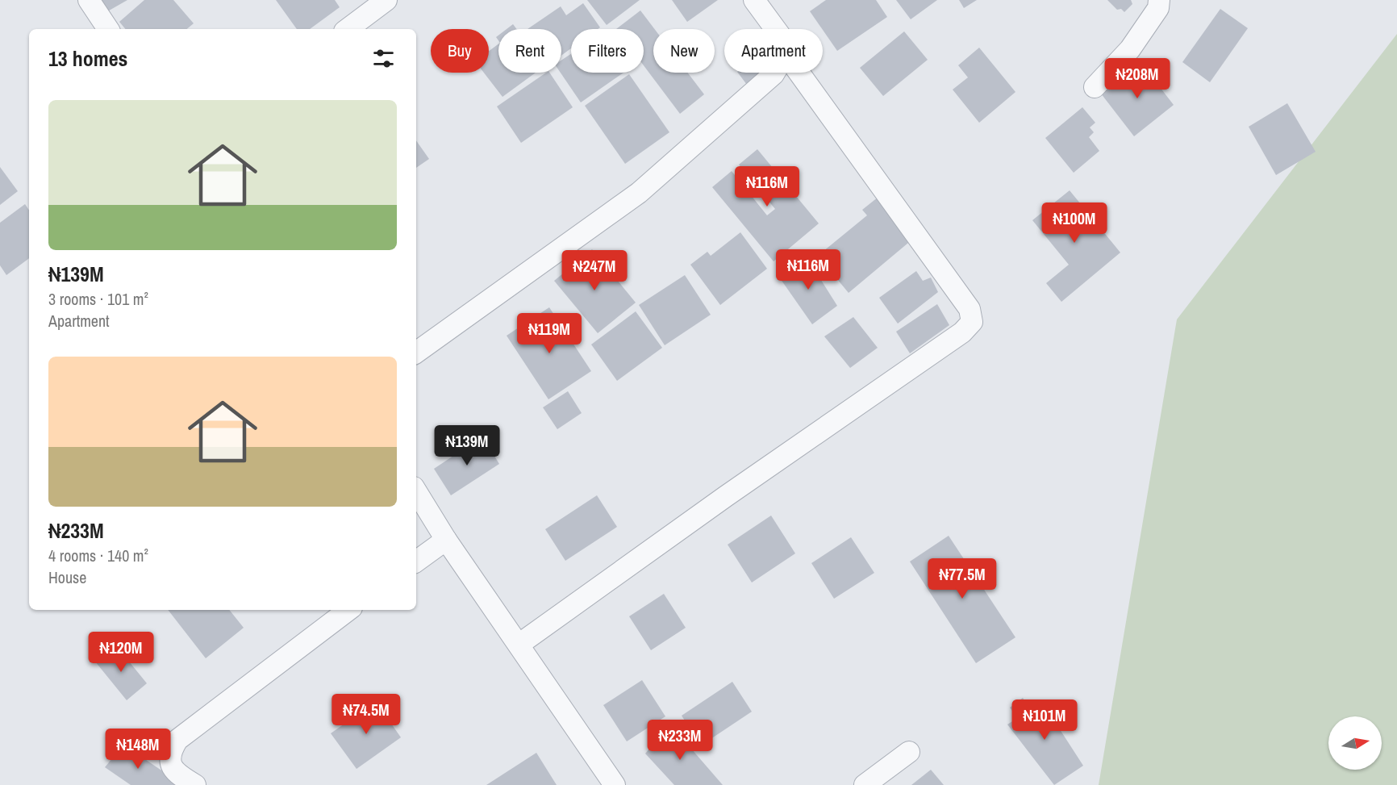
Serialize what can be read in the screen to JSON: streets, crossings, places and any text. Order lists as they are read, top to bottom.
{
  "north": "right",
  "page": {
    "chip": [
      "Buy",
      "Rent",
      "Filters",
      "New",
      "Apartment"
    ],
    "heading": "13 homes",
    "price": [
      "₦208M",
      "₦116M",
      "₦100M",
      "₦116M",
      "₦247M",
      "₦119M",
      "₦139M",
      "₦77.5M",
      "₦120M",
      "₦74.5M",
      "₦101M",
      "₦233M",
      "₦148M"
    ],
    "list": [
      {
        "name": "₦139M",
        "note": "3 rooms · 101 m² · Apartment"
      },
      {
        "name": "₦233M",
        "note": "4 rooms · 140 m² · House"
      }
    ]
  }
}
